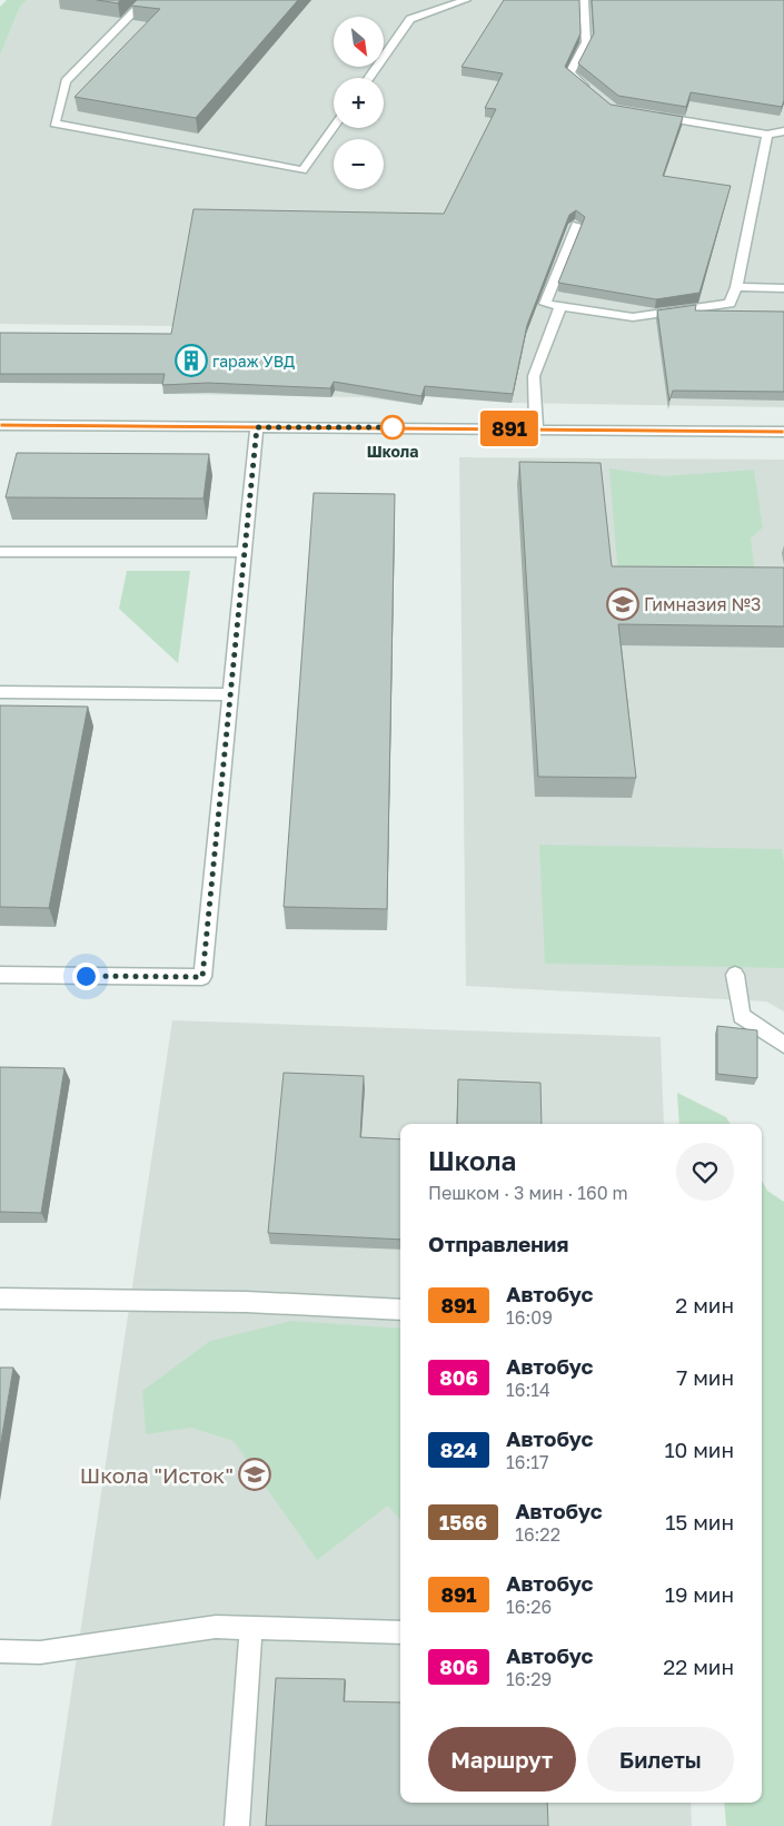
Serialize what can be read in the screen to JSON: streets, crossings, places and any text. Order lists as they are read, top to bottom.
{
  "places": {
    "building": ["гараж УВД"],
    "other": ["Школа"],
    "school or university": ["Гимназия №3", "Школа \"Исток\""]
  },
  "lines": ["bus line 891"],
  "north": "bottom right",
  "page": {
    "on_map": "891",
    "map_buttons": ["+", "−"],
    "heading": [
      ["Школа", "Пешком · 3 мин · 160 m"],
      "Отправления"
    ],
    "list": [
      {
        "mark": "891",
        "name": "Автобус",
        "note": "16:09",
        "value": "2 мин"
      },
      {
        "mark": "806",
        "name": "Автобус",
        "note": "16:14",
        "value": "7 мин"
      },
      {
        "mark": "824",
        "name": "Автобус",
        "note": "16:17",
        "value": "10 мин"
      },
      {
        "mark": "1566",
        "name": "Автобус",
        "note": "16:22",
        "value": "15 мин"
      },
      {
        "mark": "891",
        "name": "Автобус",
        "note": "16:26",
        "value": "19 мин"
      },
      {
        "mark": "806",
        "name": "Автобус",
        "note": "16:29",
        "value": "22 мин"
      }
    ],
    "buttons": ["Маршрут", "Билеты"]
  }
}
